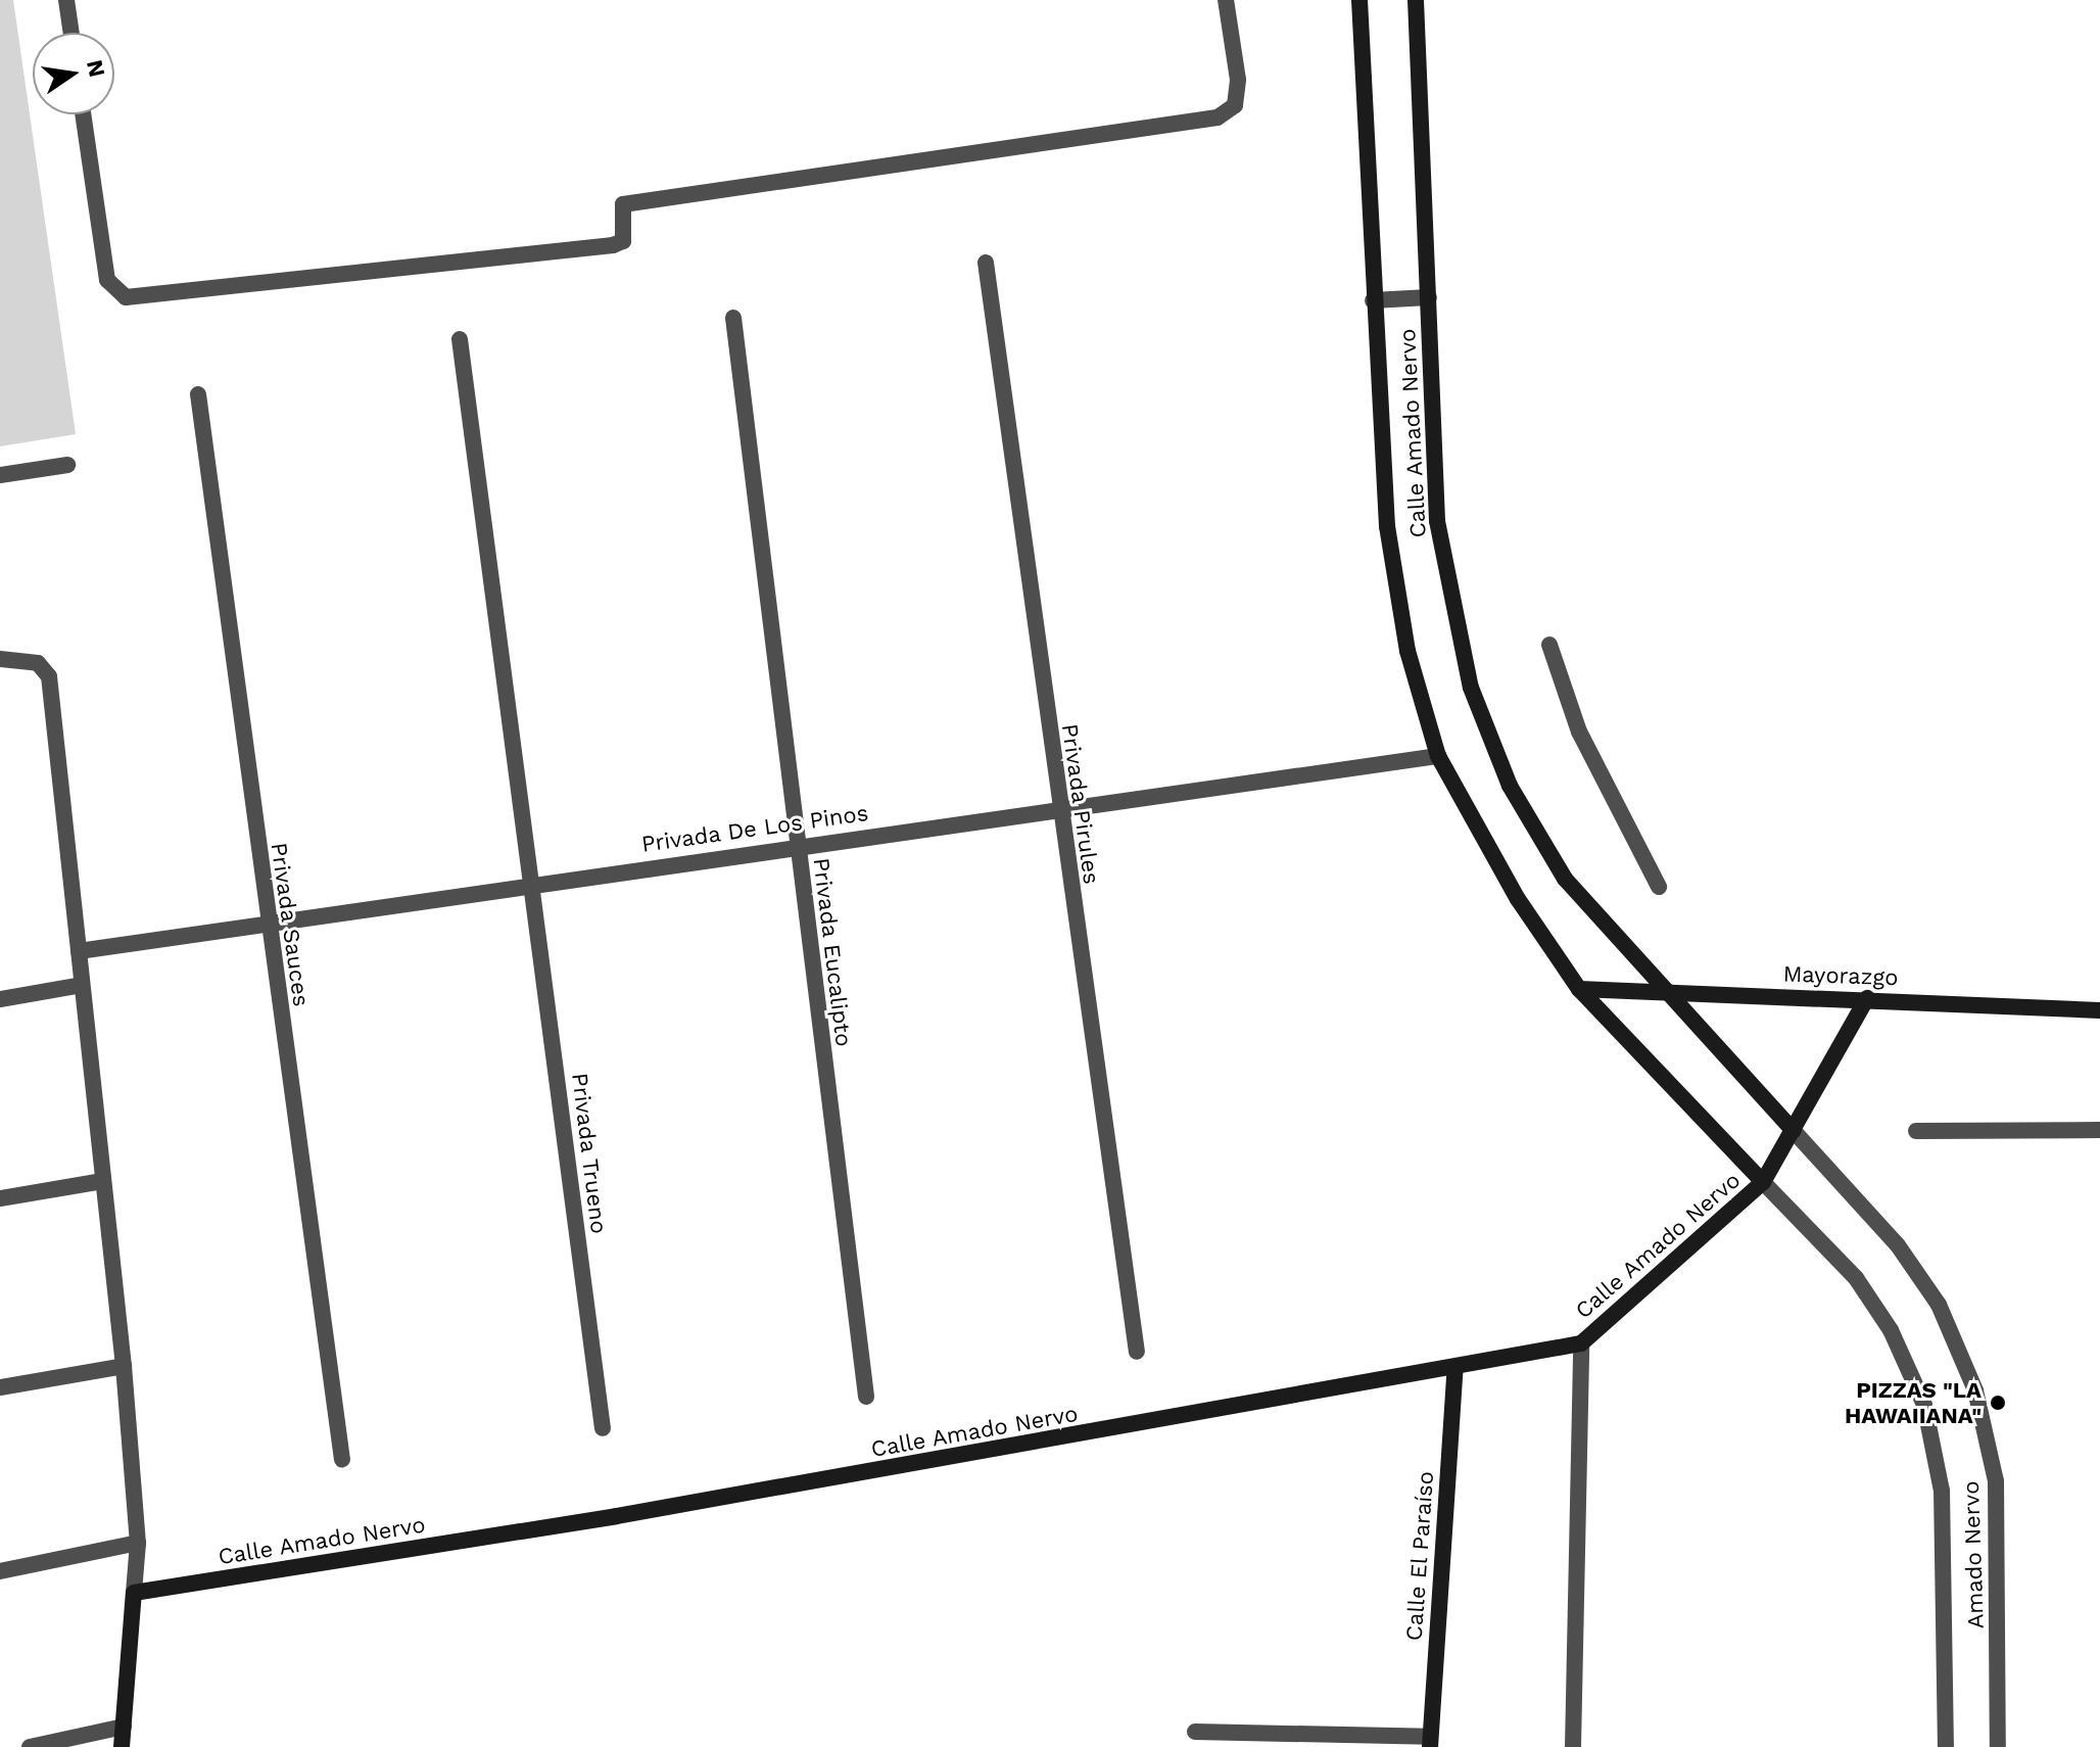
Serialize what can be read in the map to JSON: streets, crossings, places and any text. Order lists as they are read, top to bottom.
{
  "streets": {
    "main road": ["Calle Amado Nervo", "Mayorazgo", "Calle El Paraíso"],
    "street": [
      "Privada Pirules",
      "Privada De Los Pinos",
      "Privada Sauces",
      "Privada Eucalipto",
      "Privada Trueno",
      "Amado Nervo"
    ]
  },
  "crossings": [
    ["Calle Amado Nervo", "Privada De Los Pinos"],
    ["Calle Amado Nervo", "Mayorazgo"],
    ["Calle Amado Nervo", "Amado Nervo"],
    ["Calle Amado Nervo", "Calle El Paraíso"],
    ["Privada Pirules", "Privada De Los Pinos"],
    ["Privada De Los Pinos", "Privada Sauces"],
    ["Privada De Los Pinos", "Privada Eucalipto"],
    ["Privada De Los Pinos", "Privada Trueno"]
  ],
  "places": ["PIZZAS \"LA HAWAIIANA\""],
  "north": "right"
}
